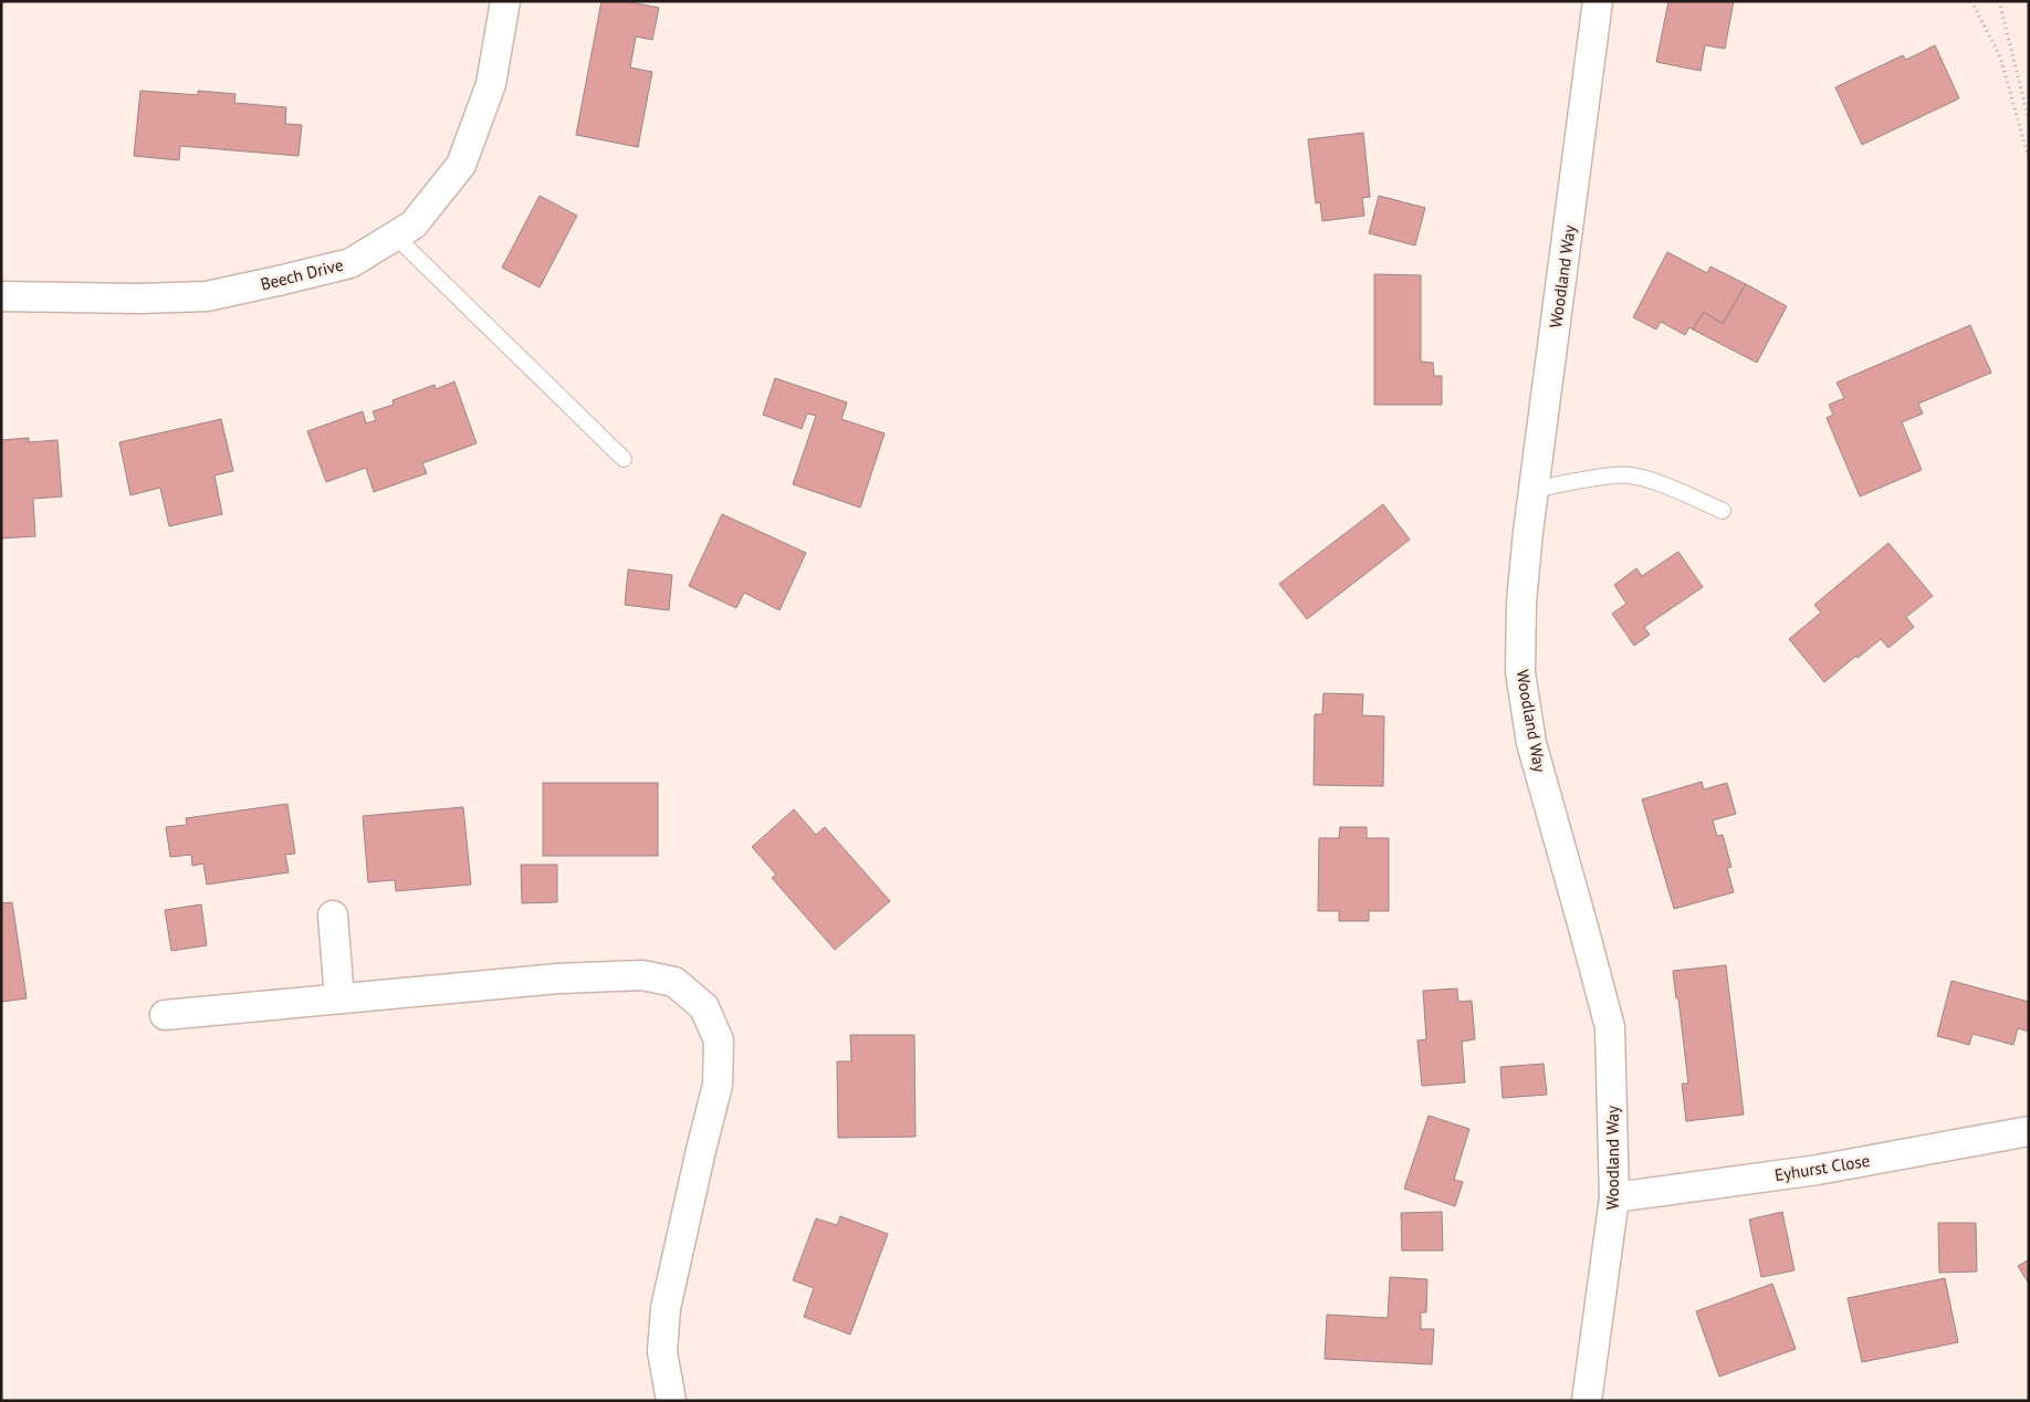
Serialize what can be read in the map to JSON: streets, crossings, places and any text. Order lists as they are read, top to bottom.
{
  "streets": {
    "street": ["Beech Drive", "Woodland Way", "Eyhurst Close"]
  },
  "crossings": [
    ["Woodland Way", "Eyhurst Close"]
  ]
}
